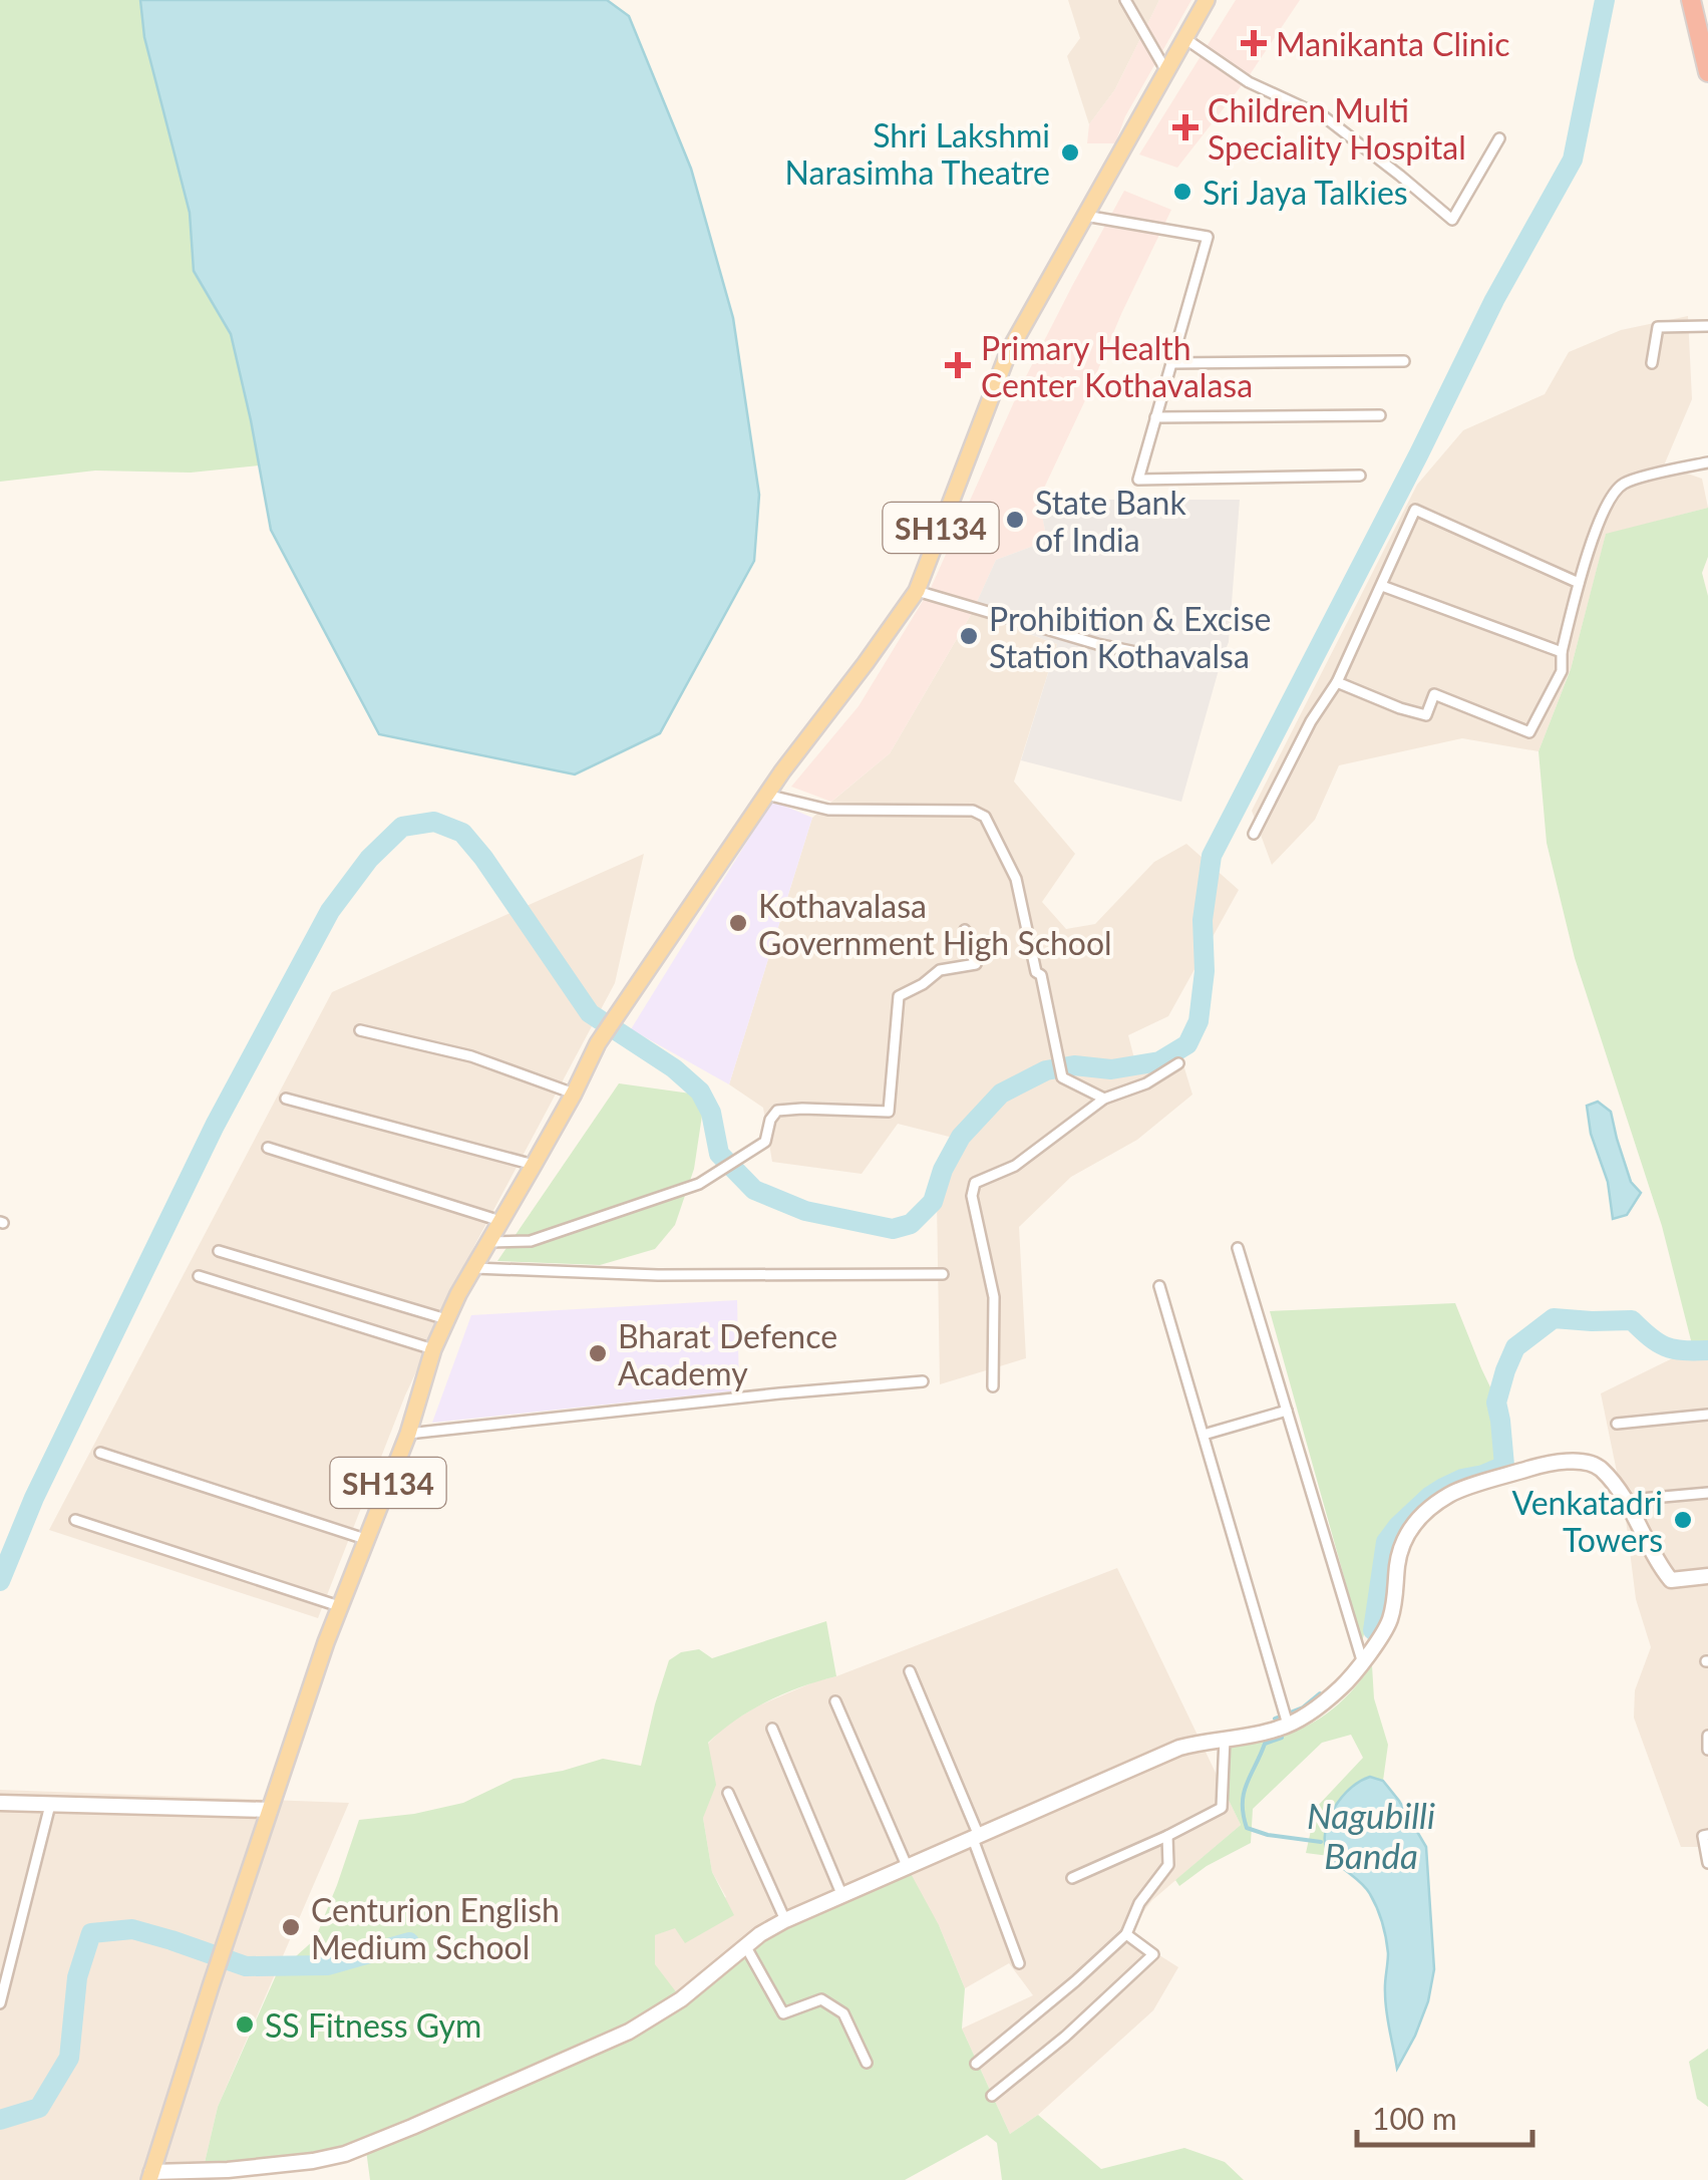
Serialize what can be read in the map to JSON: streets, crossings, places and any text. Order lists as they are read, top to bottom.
{
  "streets": {
    "main road": ["SH134"]
  },
  "water": ["Nagubilli Banda"],
  "places": {
    "health": ["Manikanta Clinic", "Children Multi Speciality Hospital", "Primary Health Center Kothavalasa"],
    "other": [
      "Shri Lakshmi Narasimha Theatre",
      "Sri Jaya Talkies",
      "State Bank of India",
      "Prohibition & Excise Station Kothavalsa",
      "Kothavalasa Government High School",
      "Bharat Defence Academy",
      "Venkatadri Towers",
      "Centurion English Medium School",
      "SS Fitness Gym"
    ]
  },
  "scale_bar": "100 m"
}
